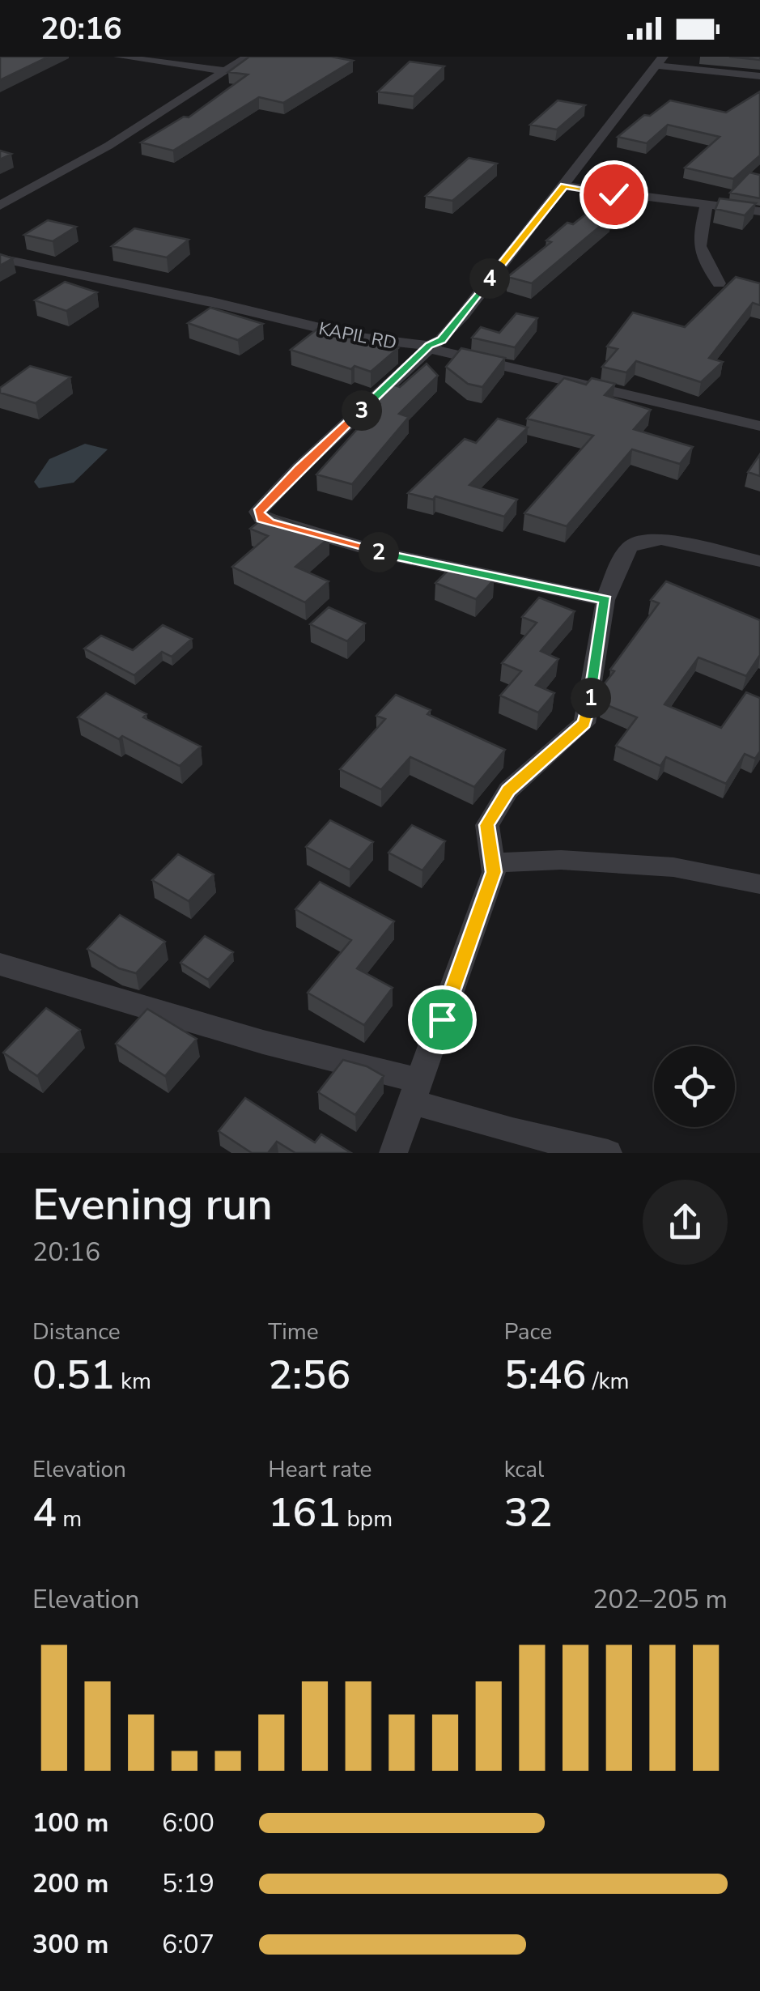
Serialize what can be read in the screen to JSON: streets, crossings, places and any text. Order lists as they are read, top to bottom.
{
  "streets": {
    "street": ["KAPIL RD"]
  },
  "page": {
    "status": "20:16",
    "pins": [
      "4",
      "3",
      "2",
      "1"
    ],
    "heading": ["Evening run", "20:16"],
    "stats": [
      ["Distance", "0.51 km"],
      ["Time", "2:56"],
      ["Pace", "5:46 /km"],
      ["Elevation", "4 m"],
      ["Heart rate", "161 bpm"],
      ["kcal", "32"]
    ],
    "chart": ["Elevation", "202–205 m"],
    "list": [
      {
        "name": "100 m",
        "note": "6:00"
      },
      {
        "name": "200 m",
        "note": "5:19"
      },
      {
        "name": "300 m",
        "note": "6:07"
      }
    ]
  }
}
